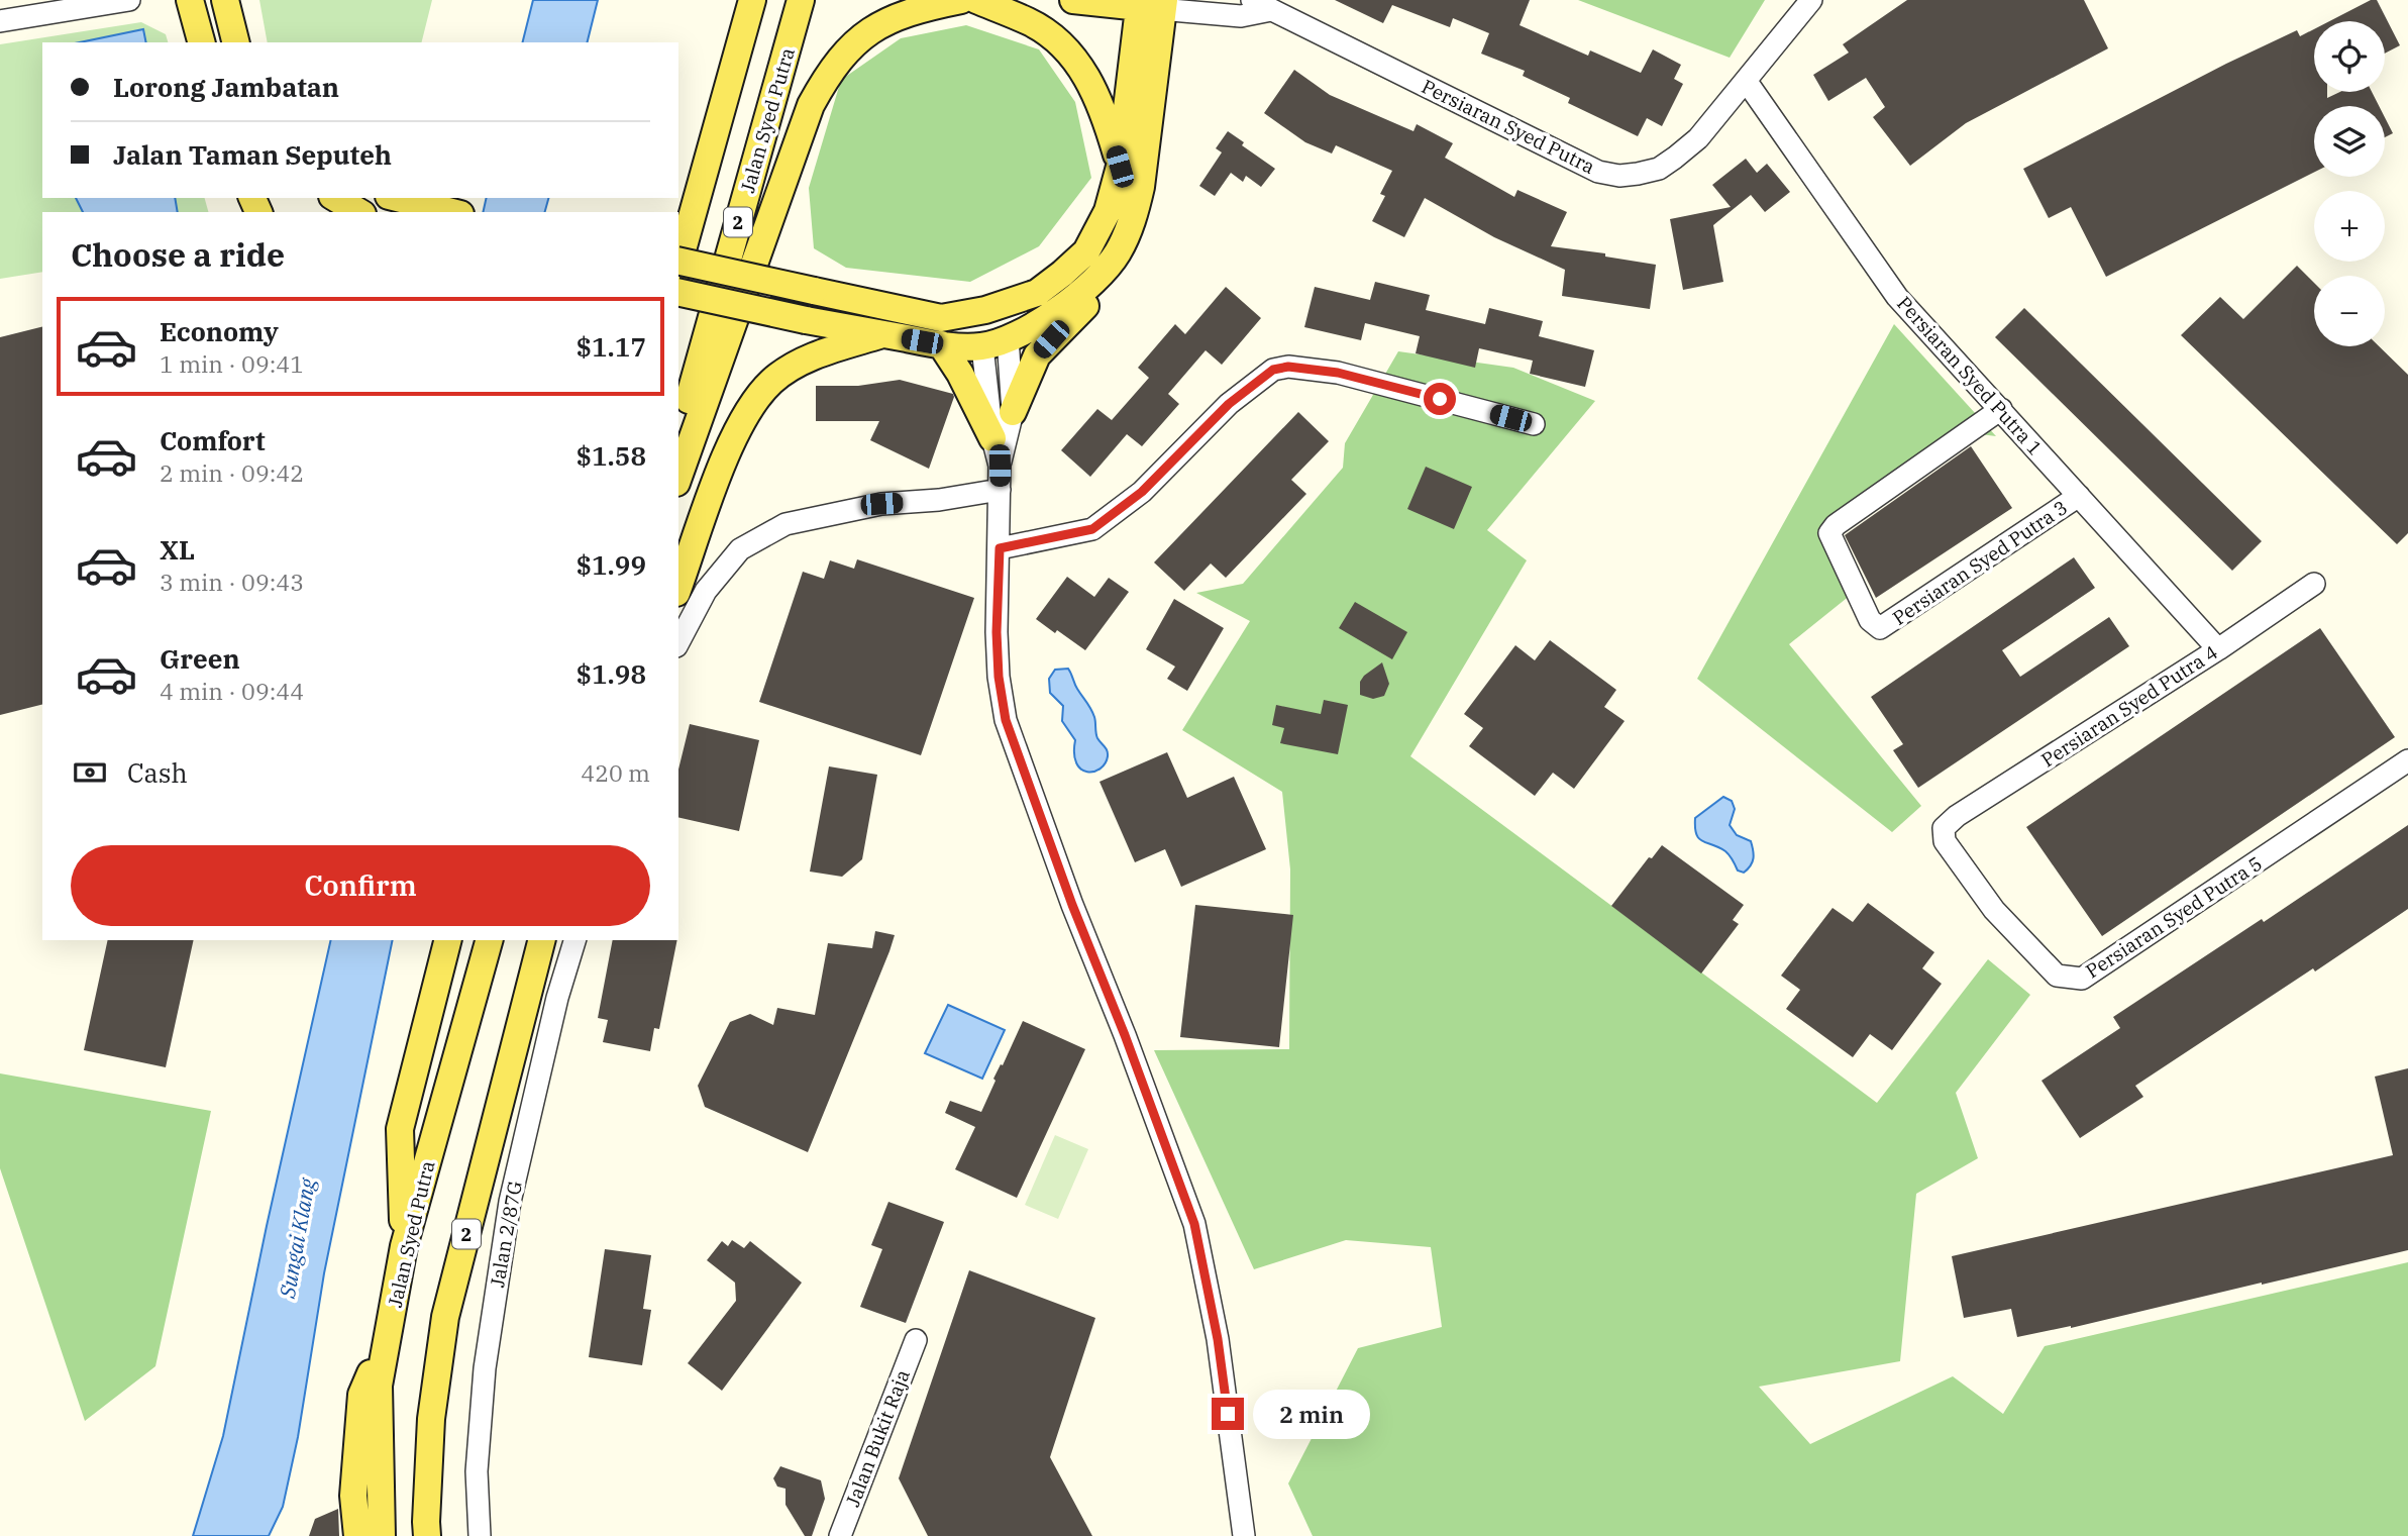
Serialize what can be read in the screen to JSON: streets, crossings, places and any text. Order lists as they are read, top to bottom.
{
  "streets": {
    "main road": ["Jalan Syed Putra", "2"],
    "street": [
      "Persiaran Syed Putra",
      "Persiaran Syed Putra 1",
      "Persiaran Syed Putra 3",
      "Persiaran Syed Putra 4",
      "Persiaran Syed Putra 5",
      "Jalan 2/87G",
      "Jalan Bukit Raja"
    ]
  },
  "crossings": [
    ["Persiaran Syed Putra", "Persiaran Syed Putra 1"],
    ["Persiaran Syed Putra 1", "Persiaran Syed Putra 3"],
    ["Persiaran Syed Putra 1", "Persiaran Syed Putra 4"],
    ["Persiaran Syed Putra 4", "Persiaran Syed Putra 5"]
  ],
  "water": ["Sungai Klang"],
  "page": {
    "map_buttons": ["+", "−"],
    "banner": ["Lorong Jambatan", "Jalan Taman Seputeh"],
    "heading": "Choose a ride",
    "list": [
      {
        "name": "Economy",
        "note": "1 min · 09:41",
        "value": "$1.17"
      },
      {
        "name": "Comfort",
        "note": "2 min · 09:42",
        "value": "$1.58"
      },
      {
        "name": "XL",
        "note": "3 min · 09:43",
        "value": "$1.99"
      },
      {
        "name": "Green",
        "note": "4 min · 09:44",
        "value": "$1.98"
      }
    ],
    "pay": ["Cash", "420 m"],
    "buttons": "Confirm",
    "bubble": "2 min"
  }
}
